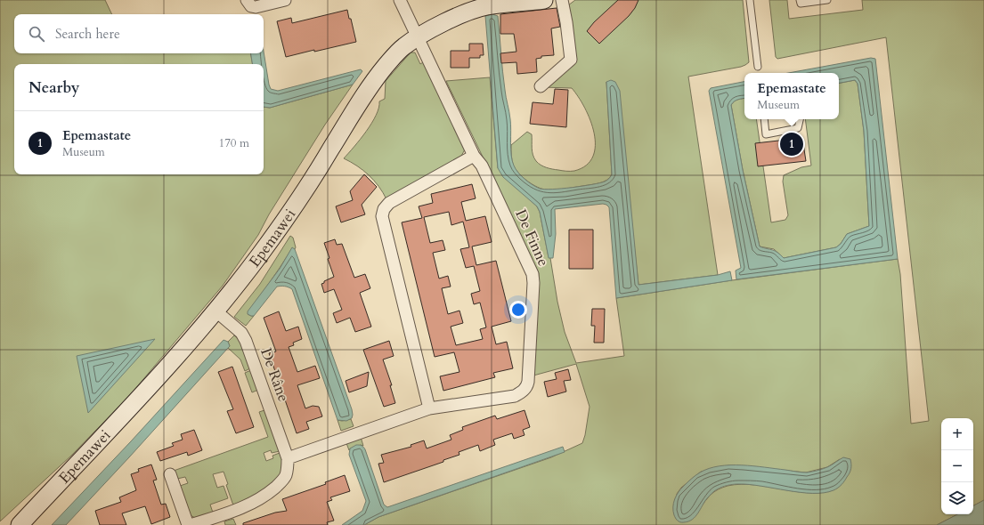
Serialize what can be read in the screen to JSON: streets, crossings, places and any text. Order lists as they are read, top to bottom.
{
  "streets": {
    "street": ["Epemawei", "De Finne", "De Râne"]
  },
  "crossings": [
    ["Epemawei", "De Finne"],
    ["Epemawei", "De Râne"],
    ["De Finne", "De Râne"]
  ],
  "page": {
    "search": "Search here",
    "heading": "Nearby",
    "popup": ["Epemastate", "Museum"],
    "list": [
      {
        "mark": "1",
        "name": "Epemastate",
        "note": "Museum",
        "value": "170 m"
      }
    ],
    "pins": "1",
    "map_buttons": ["+", "−"]
  }
}
